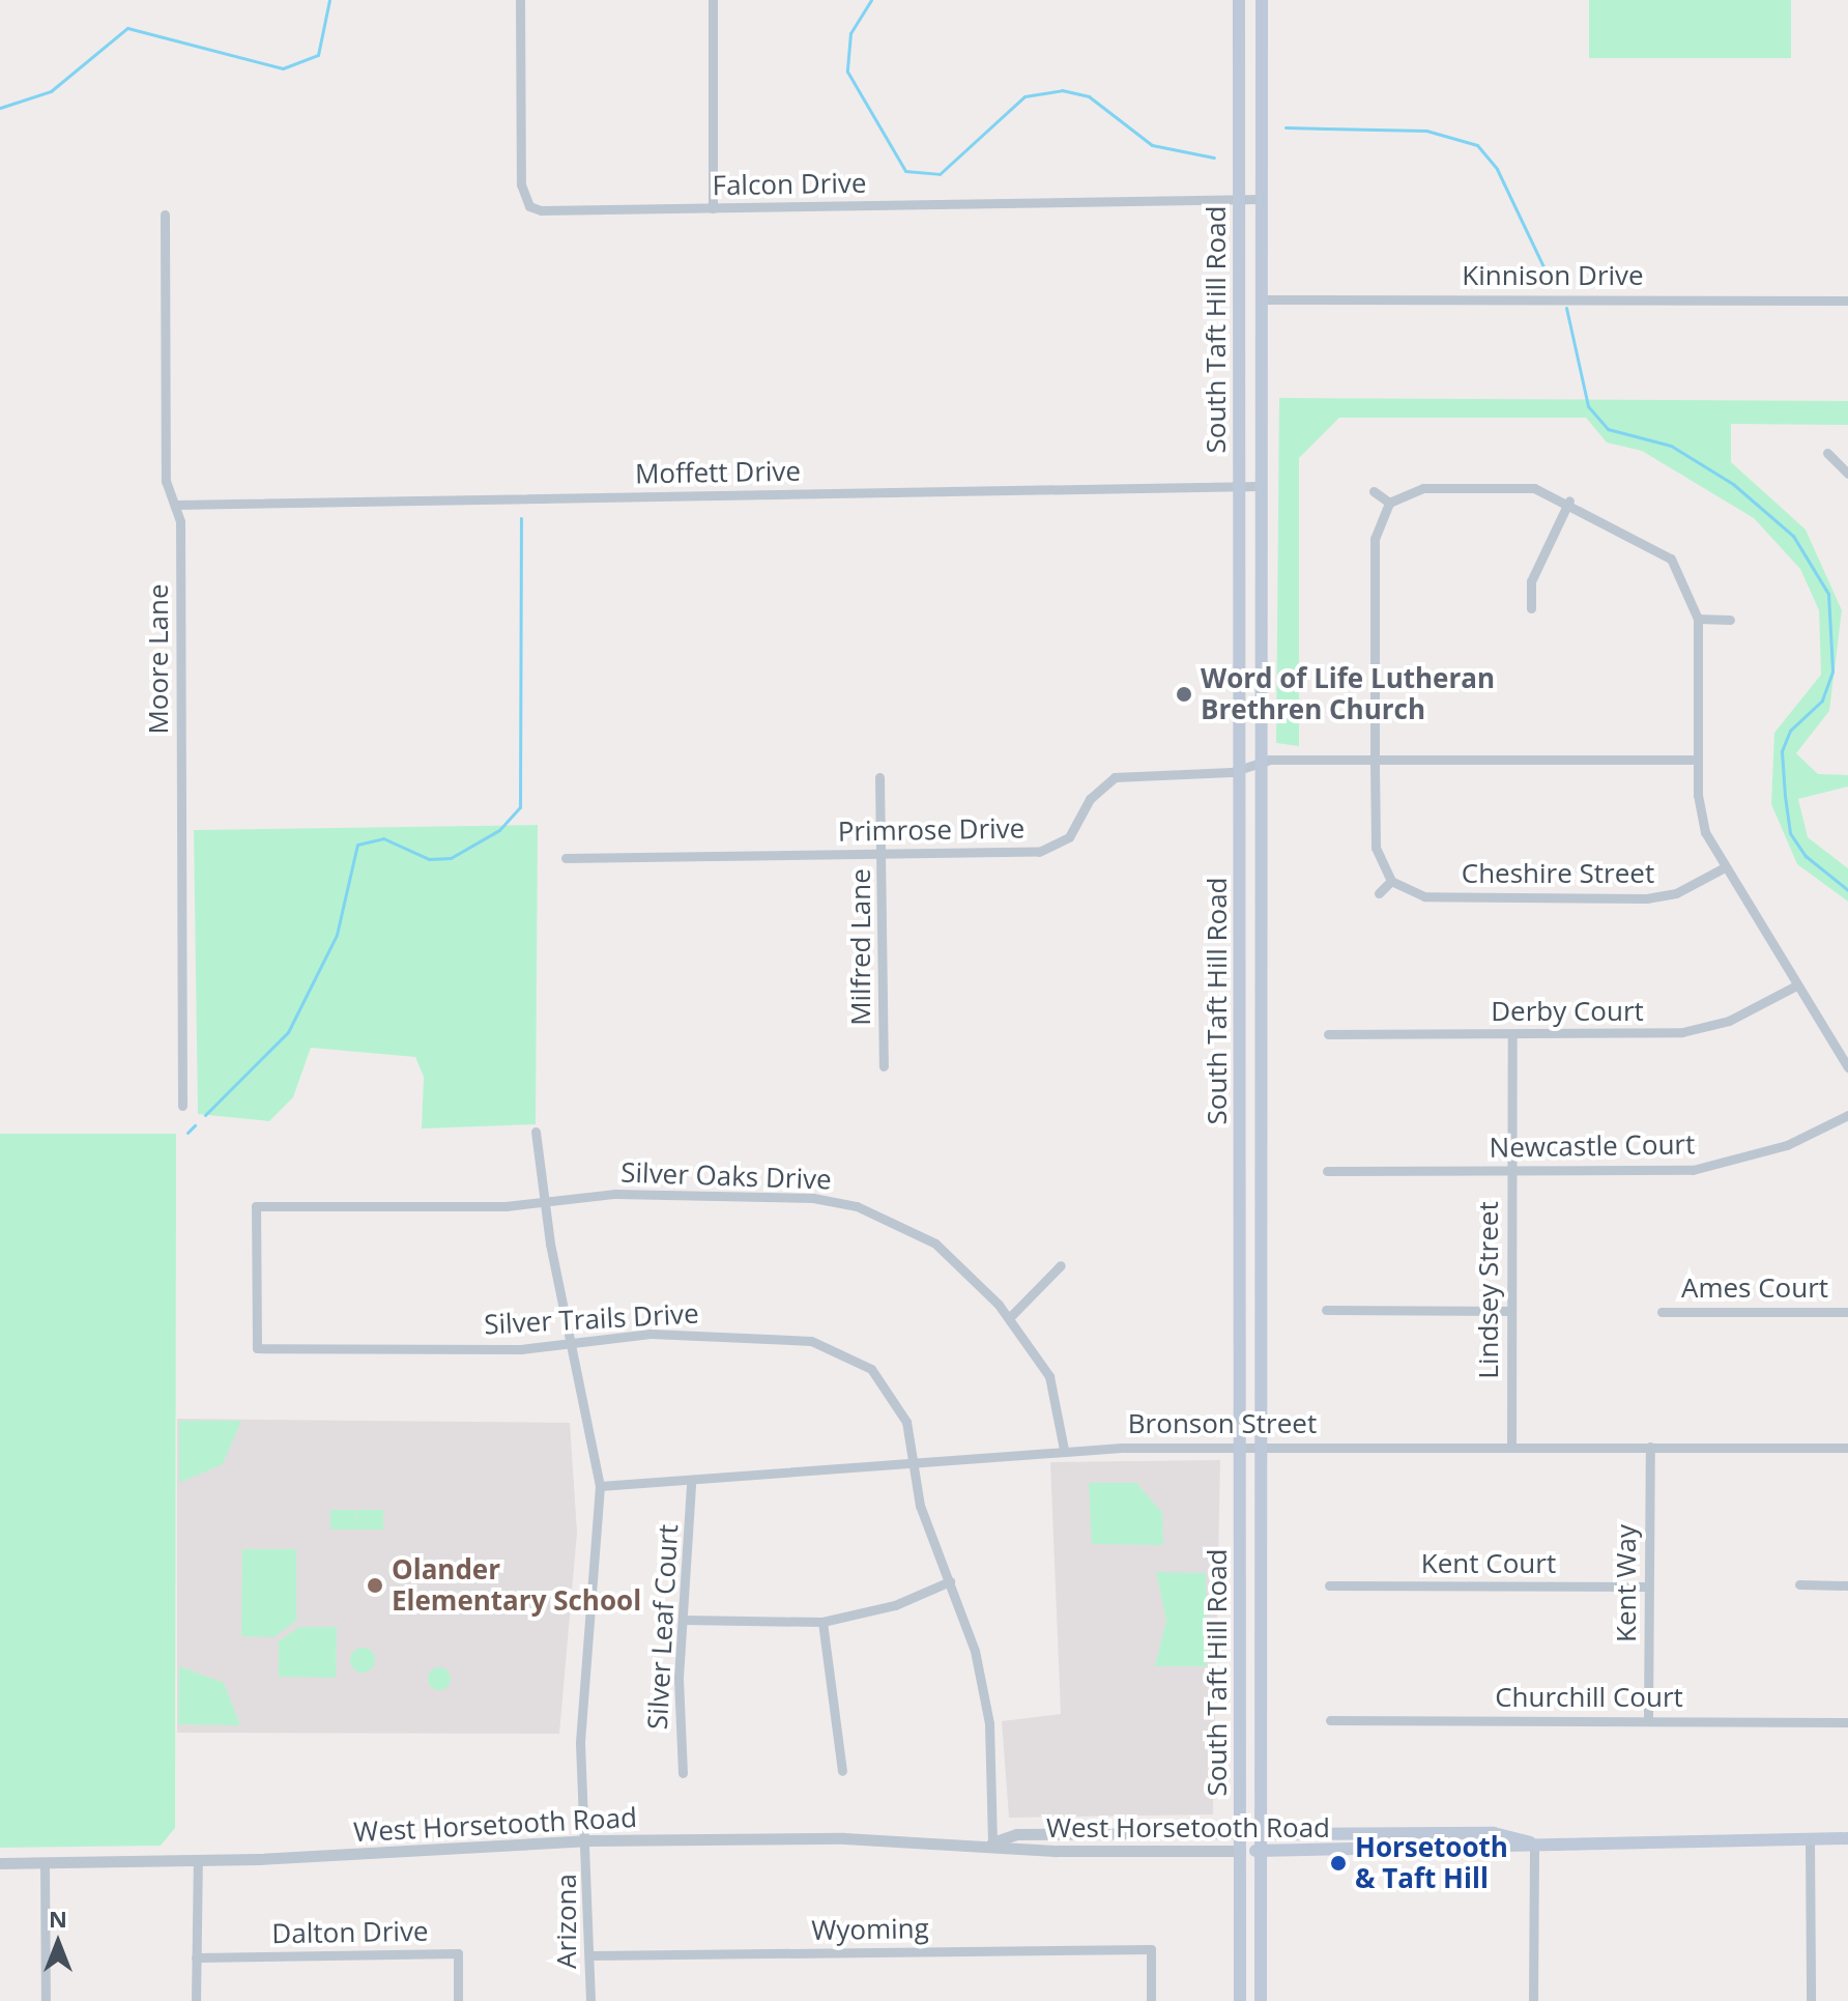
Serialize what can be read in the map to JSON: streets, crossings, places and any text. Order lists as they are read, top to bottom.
{
  "streets": {
    "main road": ["South Taft Hill Road", "West Horsetooth Road"],
    "street": [
      "Falcon Drive",
      "Kinnison Drive",
      "Moffett Drive",
      "Moore Lane",
      "Primrose Drive",
      "Cheshire Street",
      "Milfred Lane",
      "Derby Court",
      "Newcastle Court",
      "Silver Oaks Drive",
      "Ames Court",
      "Lindsey Street",
      "Silver Trails Drive",
      "Bronson Street",
      "Kent Court",
      "Kent Way",
      "Silver Leaf Court",
      "Churchill Court",
      "Arizona",
      "Wyoming",
      "Dalton Drive"
    ]
  },
  "crossings": [
    ["Falcon Drive", "South Taft Hill Road"],
    ["Kinnison Drive", "South Taft Hill Road"],
    ["South Taft Hill Road", "Moffett Drive"],
    ["South Taft Hill Road", "Primrose Drive"],
    ["South Taft Hill Road", "Bronson Street"],
    ["South Taft Hill Road", "West Horsetooth Road"],
    ["Moffett Drive", "Moore Lane"],
    ["Primrose Drive", "Milfred Lane"],
    ["Derby Court", "Lindsey Street"],
    ["Newcastle Court", "Lindsey Street"],
    ["Silver Oaks Drive", "Silver Trails Drive"],
    ["Silver Oaks Drive", "Bronson Street"],
    ["Silver Oaks Drive", "Arizona"],
    ["Lindsey Street", "Bronson Street"],
    ["Silver Trails Drive", "Bronson Street"],
    ["Silver Trails Drive", "West Horsetooth Road"],
    ["Silver Trails Drive", "Arizona"],
    ["Bronson Street", "Kent Way"],
    ["Bronson Street", "Silver Leaf Court"],
    ["Bronson Street", "Arizona"],
    ["Kent Court", "Kent Way"],
    ["Kent Way", "Churchill Court"],
    ["West Horsetooth Road", "Arizona"],
    ["Arizona", "Wyoming"]
  ],
  "places": ["Word of Life Lutheran Brethren Church", "Olander Elementary School", "Horsetooth & Taft Hill"],
  "north": "top"
}
